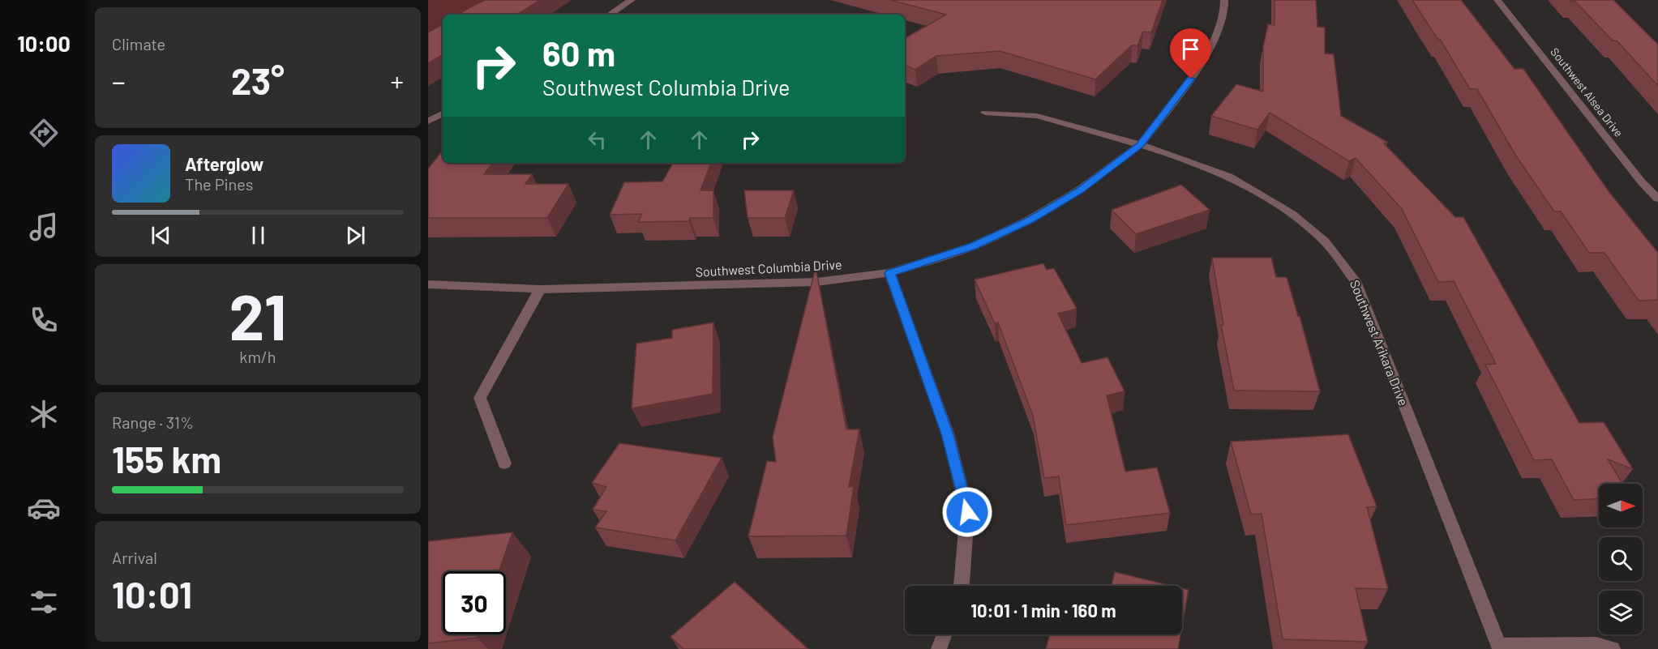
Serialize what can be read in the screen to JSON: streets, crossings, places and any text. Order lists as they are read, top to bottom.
{
  "streets": {
    "street": ["Southwest Alsea Drive", "Southwest Columbia Drive", "Southwest Arikara Drive"]
  },
  "crossings": [
    ["Southwest Columbia Drive", "Southwest Arikara Drive"]
  ],
  "north": "right",
  "page": {
    "tabs": "10:00",
    "tile": [
      "Climate",
      ["21", "km/h"],
      ["Range · 31%", "155 km"],
      ["Arrival", "10:01"]
    ],
    "turn": ["60 m", "Southwest Columbia Drive"],
    "heat": ["−", "23°", "+"],
    "song": ["Afterglow", "The Pines"],
    "limit": "30",
    "trip": "10:01 · 1 min · 160 m"
  }
}
